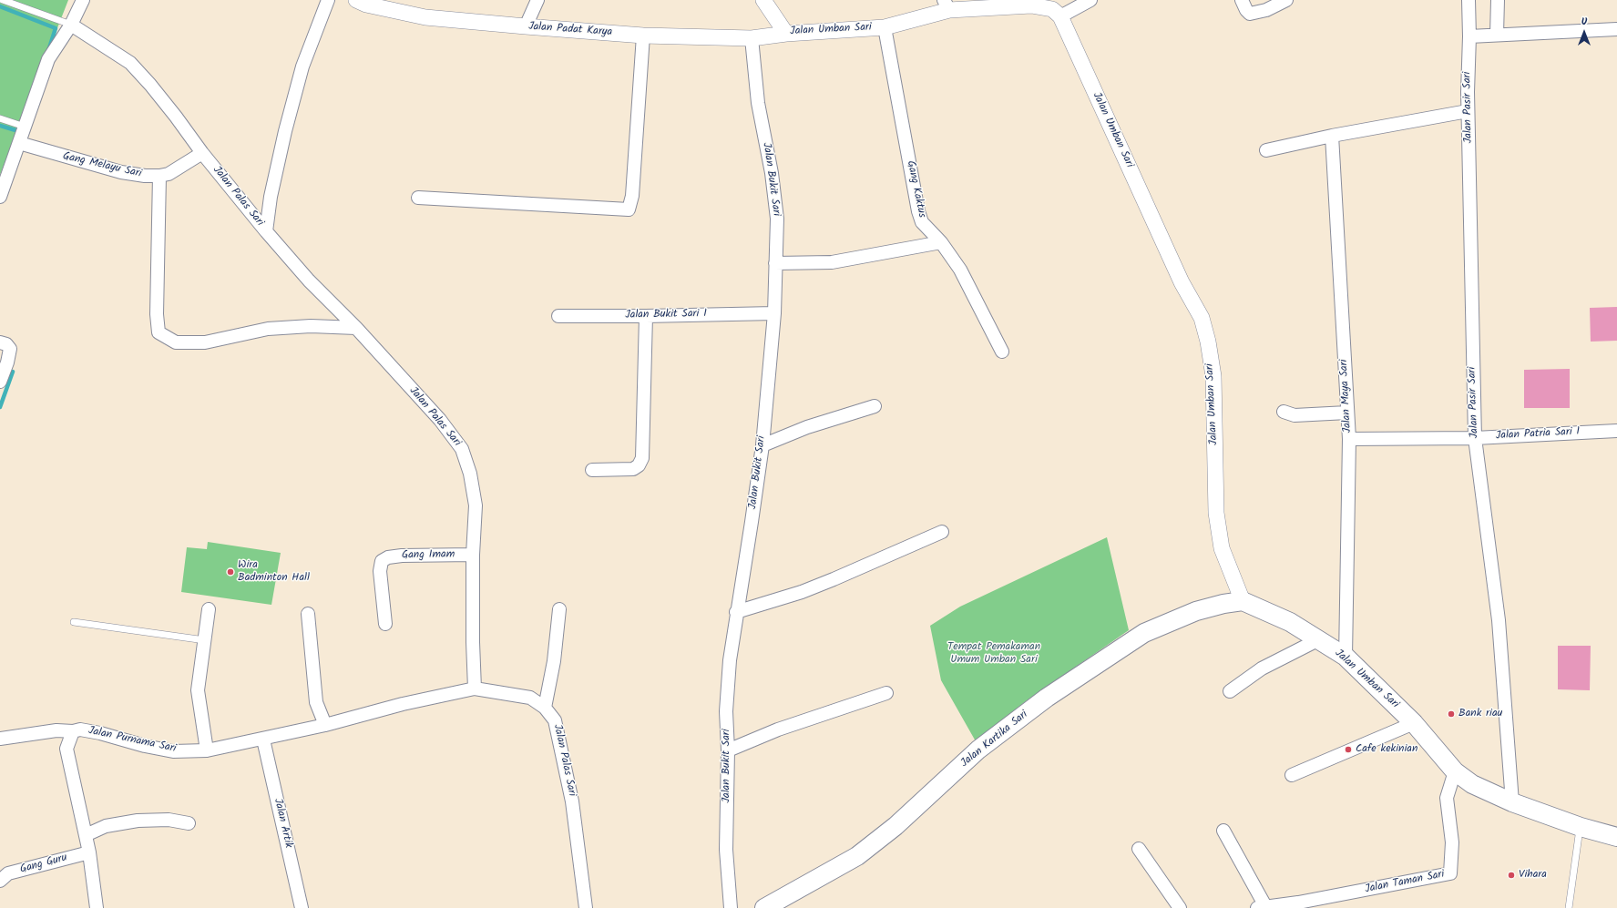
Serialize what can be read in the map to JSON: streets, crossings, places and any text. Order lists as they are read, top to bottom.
{
  "streets": {
    "main road": ["Jalan Umban Sari", "Jalan Kartika Sari"],
    "street": [
      "Jalan Padat Karya",
      "Jalan Pasir Sari",
      "Gang Melayu Sari",
      "Jalan Bukit Sari",
      "Gang Kaktus",
      "Jalan Palas Sari",
      "Jalan Bukit Sari I",
      "Jalan Maya Sari",
      "Jalan Patria Sari I",
      "Gang Imam",
      "Jalan Purnama Sari",
      "Jalan Artik",
      "Gang Guru",
      "Jalan Taman Sari"
    ]
  },
  "crossings": [
    ["Jalan Padat Karya", "Jalan Umban Sari"],
    ["Jalan Padat Karya", "Jalan Bukit Sari"],
    ["Jalan Umban Sari", "Jalan Pasir Sari"],
    ["Jalan Umban Sari", "Gang Kaktus"],
    ["Jalan Umban Sari", "Jalan Maya Sari"],
    ["Jalan Umban Sari", "Jalan Kartika Sari"],
    ["Jalan Umban Sari", "Jalan Taman Sari"],
    ["Jalan Pasir Sari", "Jalan Patria Sari I"],
    ["Gang Melayu Sari", "Jalan Palas Sari"],
    ["Jalan Bukit Sari", "Jalan Bukit Sari I"],
    ["Jalan Palas Sari", "Gang Imam"],
    ["Jalan Palas Sari", "Jalan Purnama Sari"],
    ["Jalan Maya Sari", "Jalan Patria Sari I"],
    ["Jalan Purnama Sari", "Jalan Artik"],
    ["Jalan Purnama Sari", "Gang Guru"]
  ],
  "parks": ["Tempat Pemakaman Umum Umban Sari"],
  "places": [
    "Wira Badminton Hall",
    "Bank riau",
    "Cafe kekinian",
    "Vihara"
  ],
  "north": "top"
}
